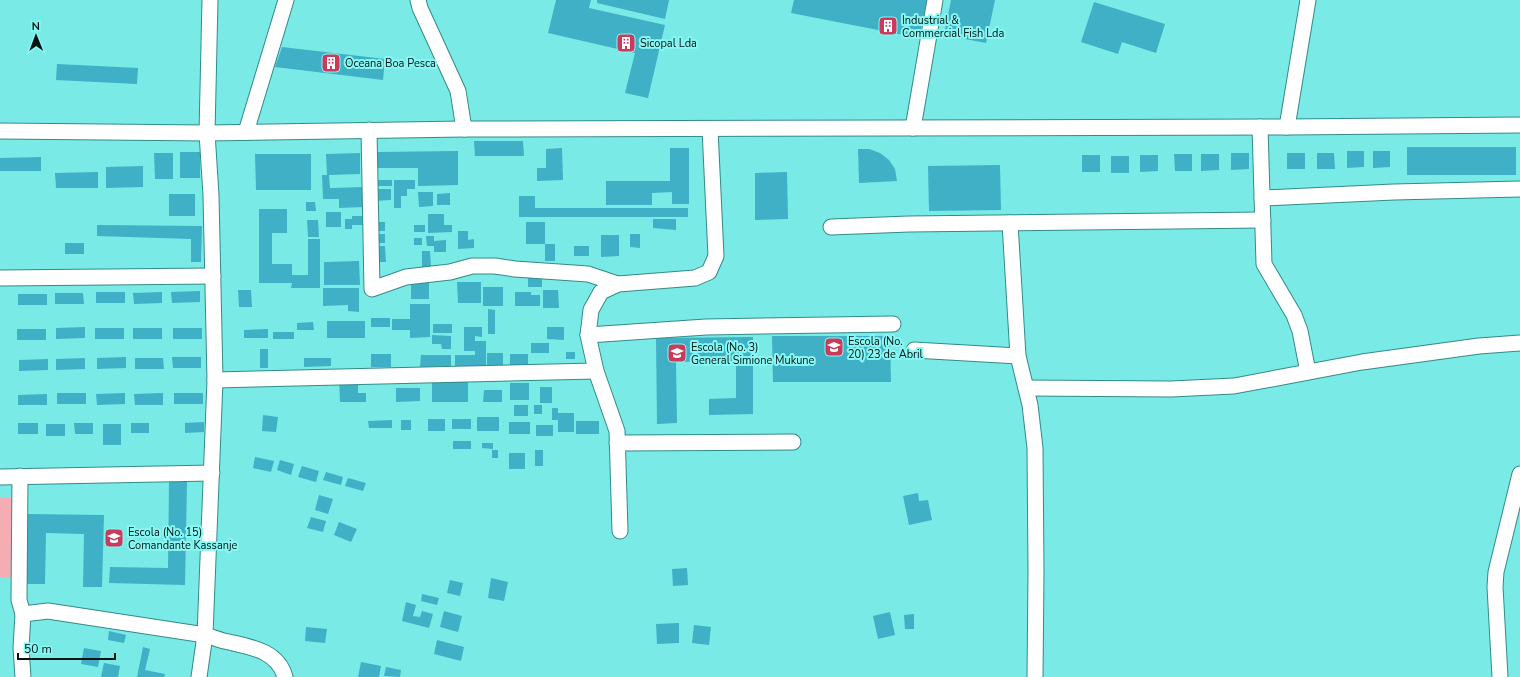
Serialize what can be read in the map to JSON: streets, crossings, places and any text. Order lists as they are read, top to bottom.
{
  "places": {
    "building": ["Industrial & Commercial Fish Lda", "Sicopal Lda", "Oceana Boa Pesca"],
    "school or university": ["Escola (No. 20) 23 de Abril", "Escola (No. 3) General Simione Mukune", "Escola (No. 15) Comandante Kassanje"]
  },
  "scale_bar": "50 m",
  "north": "top"
}
